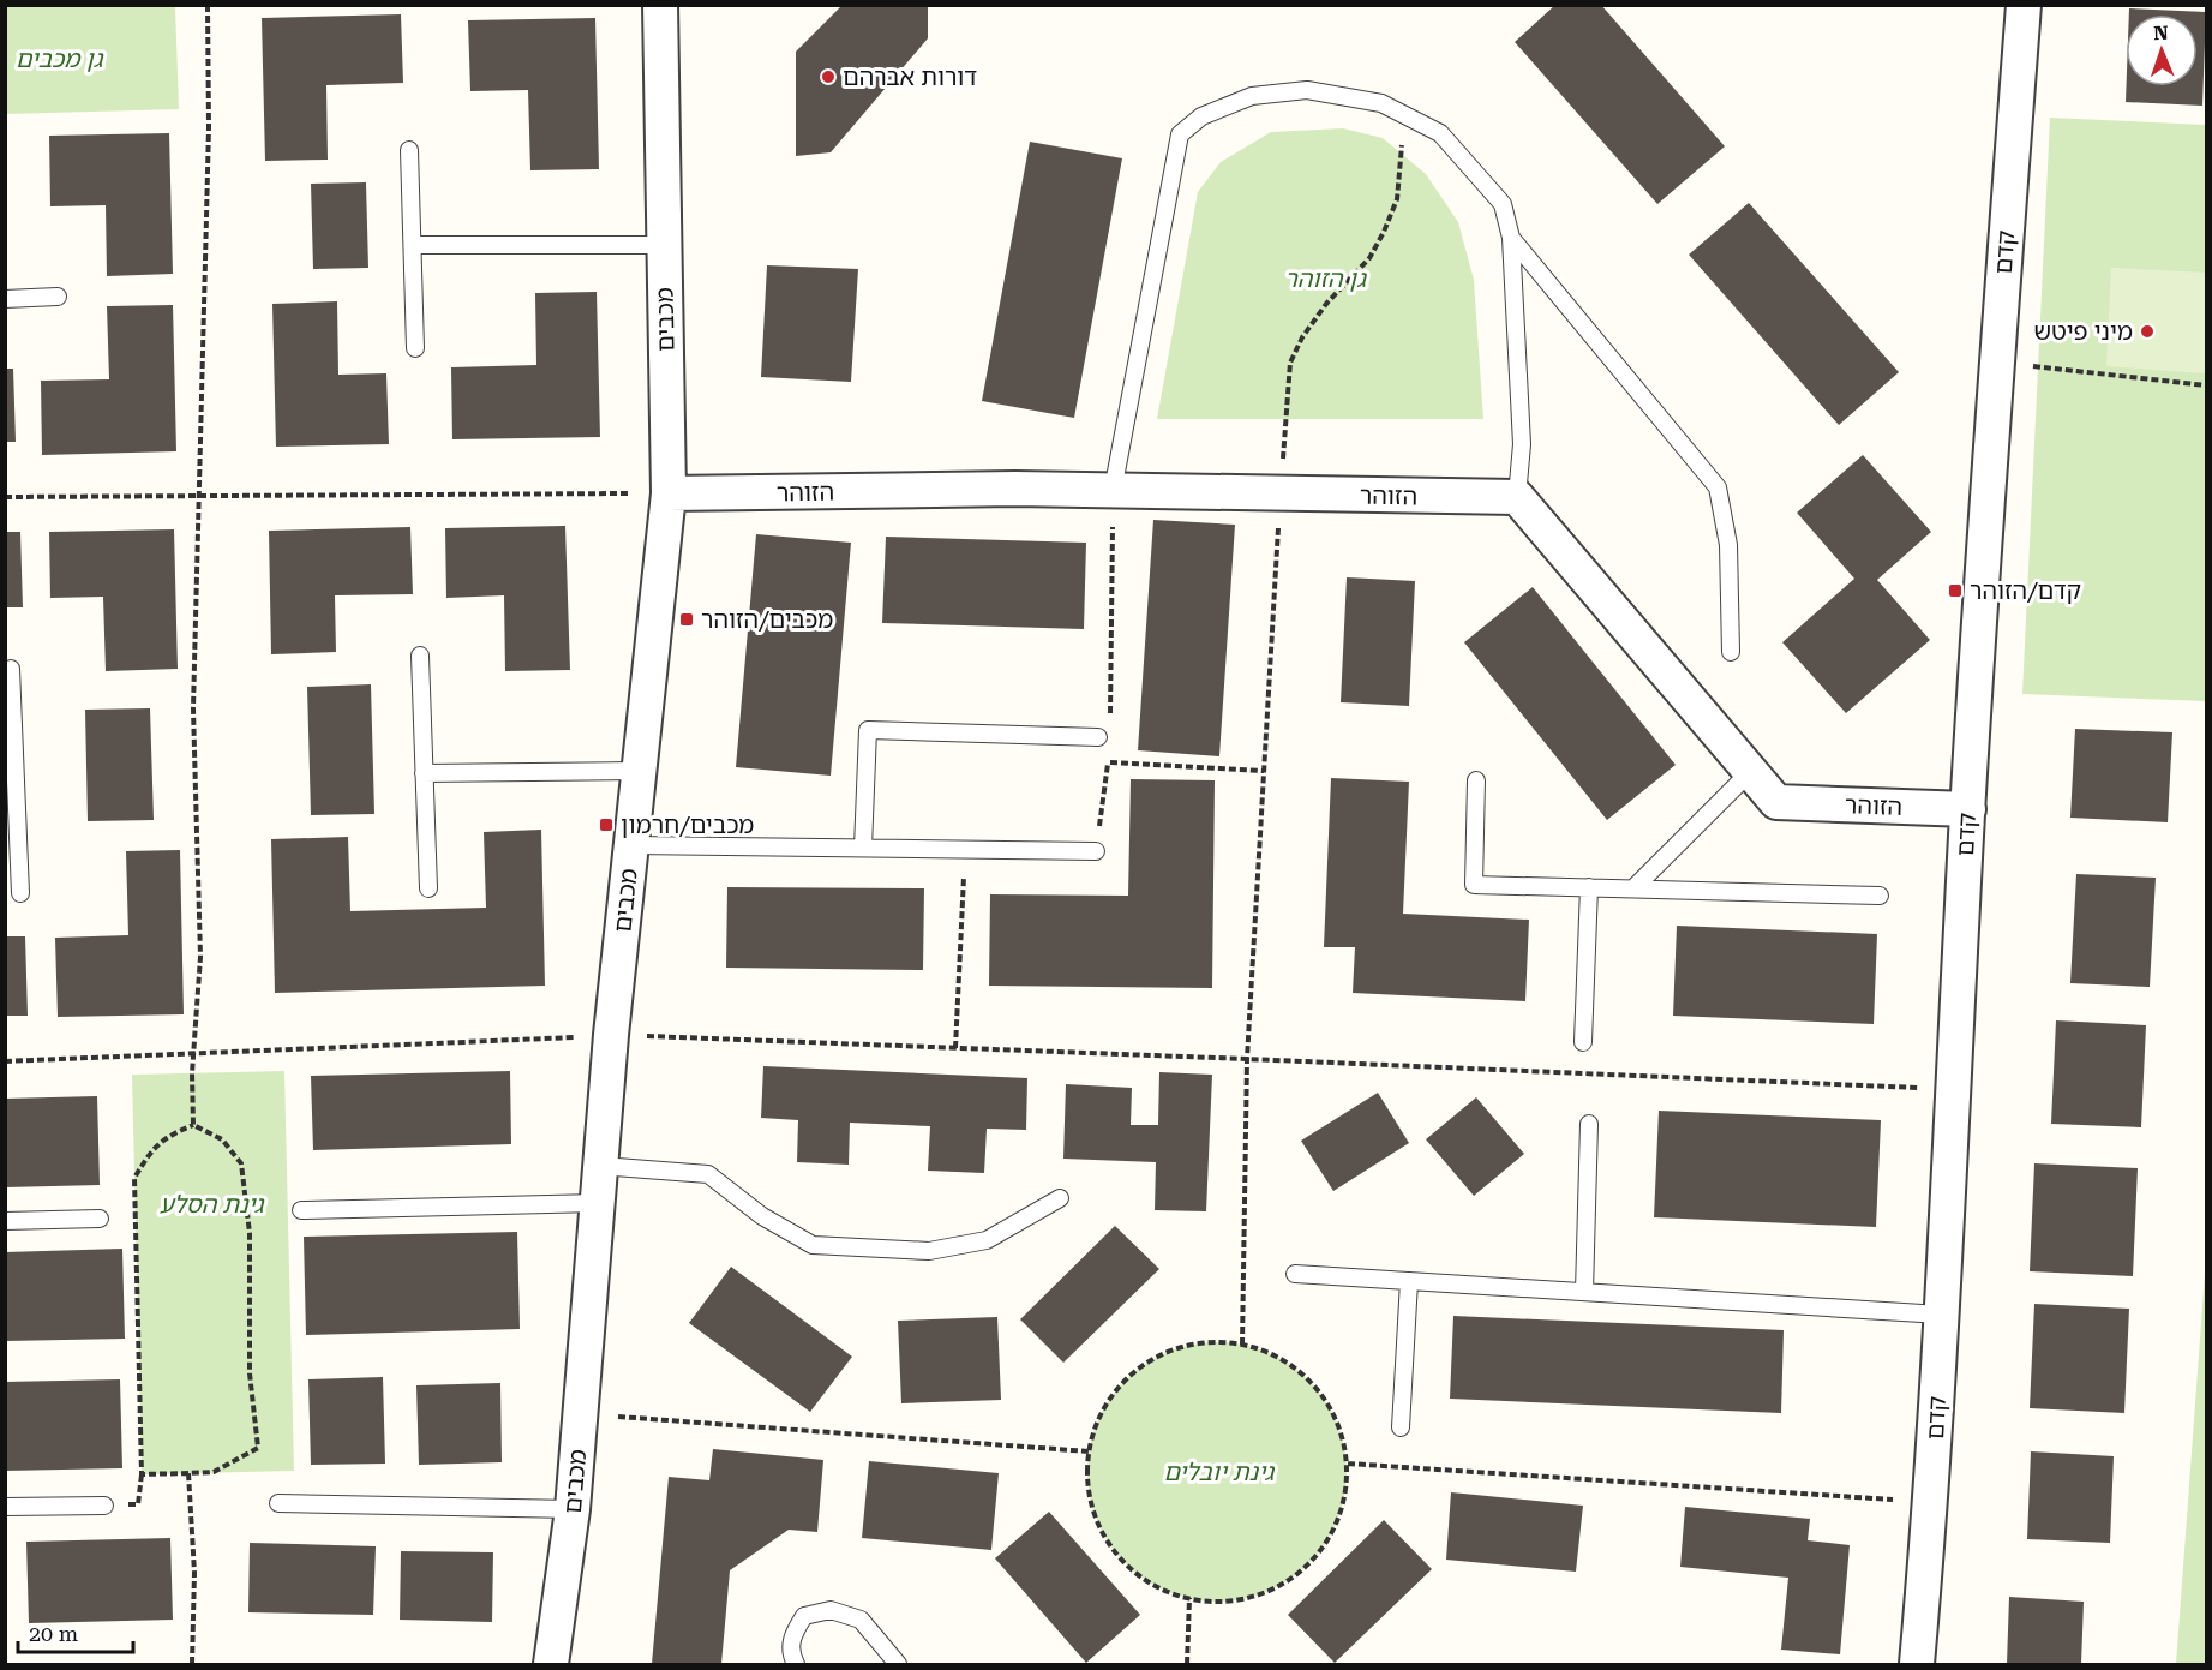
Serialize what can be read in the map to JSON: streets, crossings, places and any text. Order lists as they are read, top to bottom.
{
  "streets": {
    "street": ["קדם", "מכבים", "הזוהר"]
  },
  "crossings": [
    ["קדם", "הזוהר"],
    ["מכבים", "הזוהר"]
  ],
  "parks": [
    "גן מכבים",
    "גן הזוהר",
    "גינת הסלע",
    "גינת יובלים"
  ],
  "places": {
    "other": ["דורות אברהם", "מיני פיטש"],
    "transit": ["קדם/הזוהר", "מכבים/הזוהר", "מכבים/חרמון"]
  },
  "scale_bar": "20 m",
  "north": "top"
}
